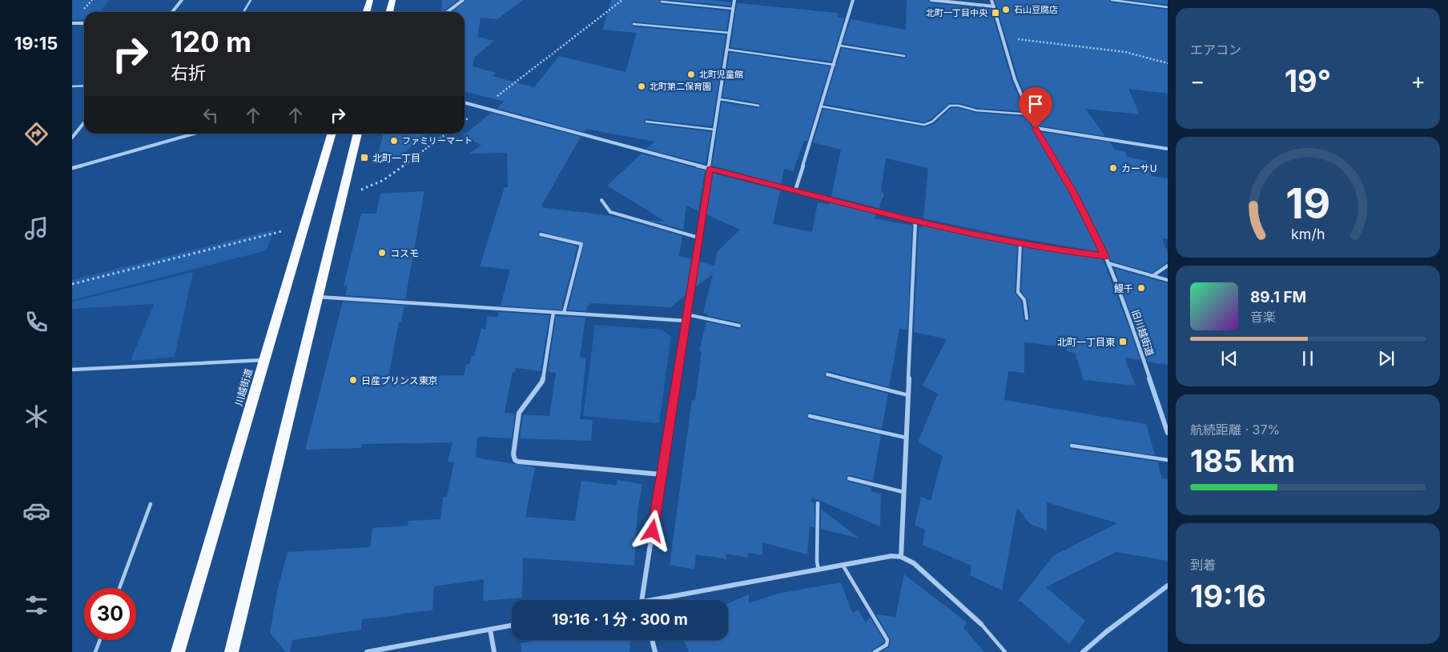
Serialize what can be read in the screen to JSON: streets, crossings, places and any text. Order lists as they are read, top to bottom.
{
  "streets": {
    "highway": ["川越街道"],
    "street": ["旧川越街道"]
  },
  "places": {
    "other": [
      "石山豆腐店",
      "北町児童館",
      "北町第二保育園",
      "ファミリーマート",
      "カーサU",
      "コスモ",
      "鰻千",
      "日産プリンス東京"
    ],
    "transit": ["北町一丁目中央", "北町一丁目", "北町一丁目東"]
  },
  "page": {
    "tabs": "19:15",
    "tile": [
      "エアコン",
      ["航続距離 · 37%", "185 km"],
      ["到着", "19:16"]
    ],
    "turn": ["120 m", "右折"],
    "heat": ["−", "19°", "+"],
    "song": ["89.1 FM", "音楽"],
    "limit": "30",
    "trip": "19:16 · 1 分 · 300 m",
    "gauge": ["19", "km/h"]
  }
}
